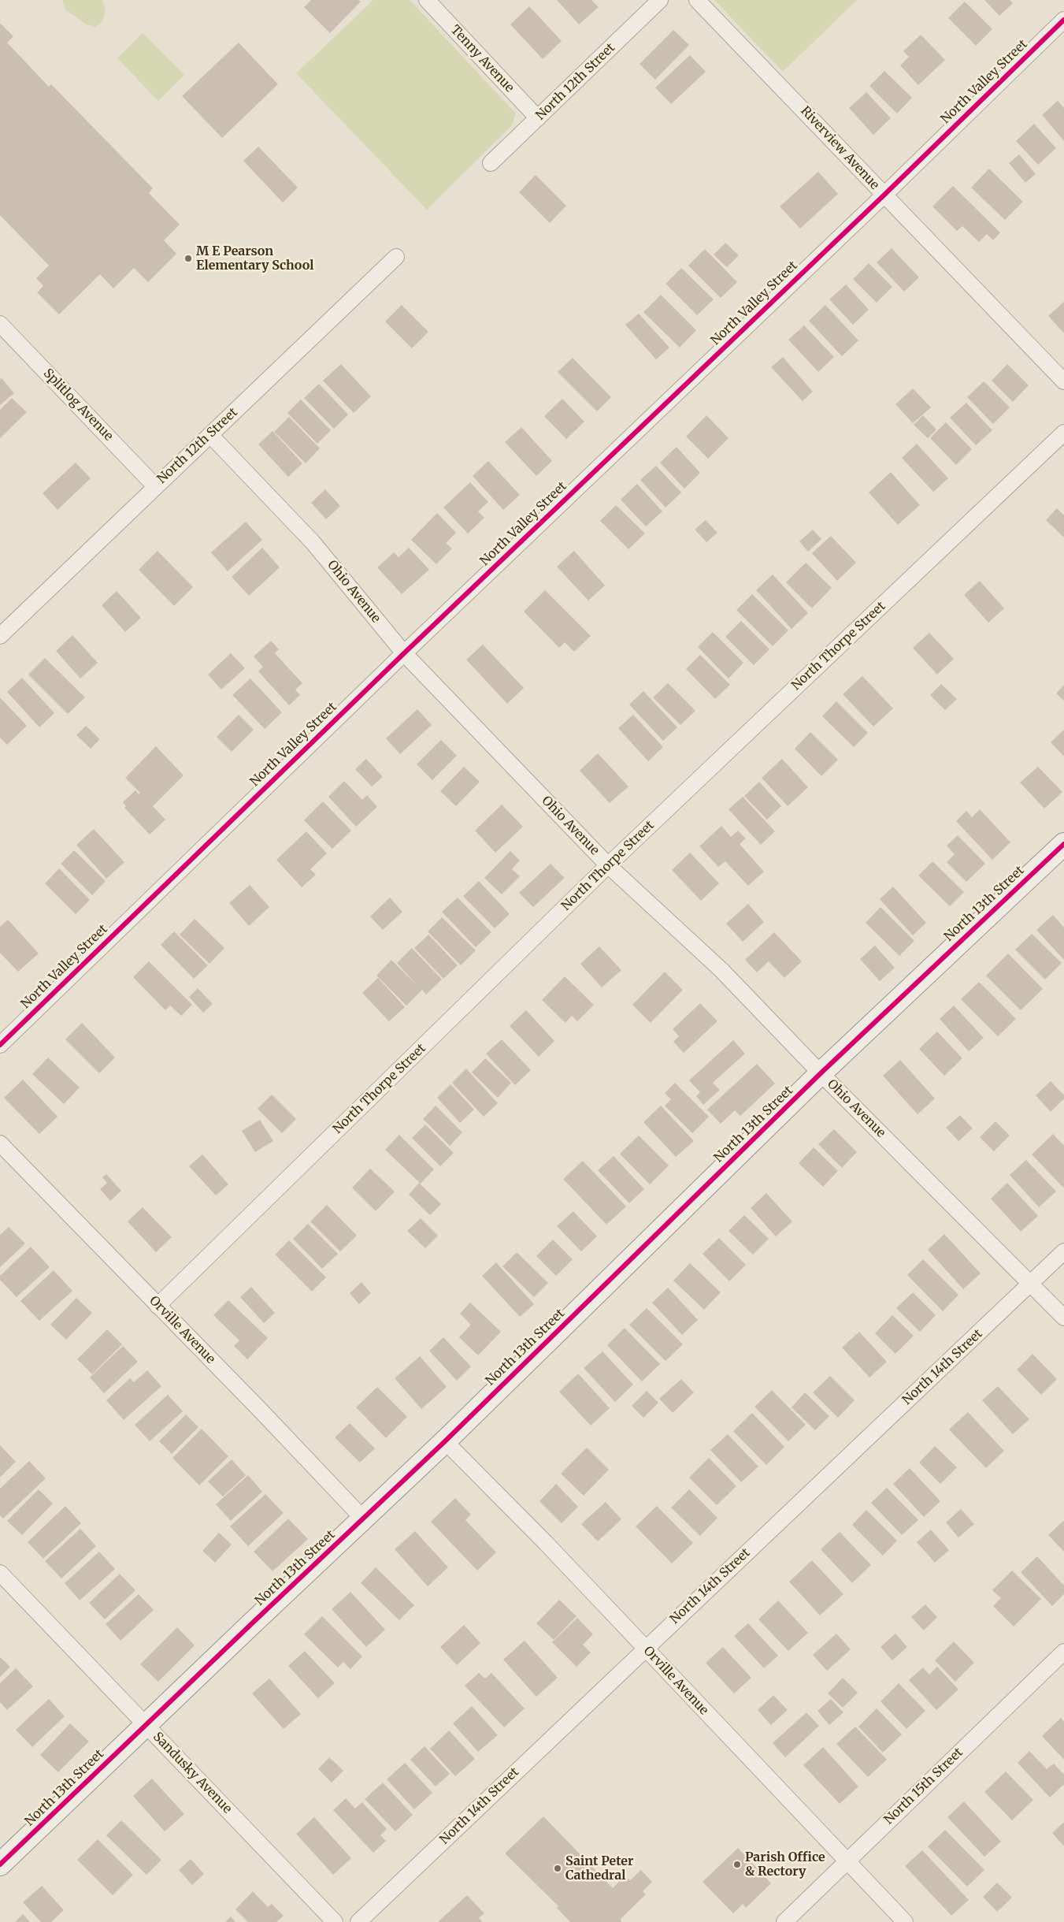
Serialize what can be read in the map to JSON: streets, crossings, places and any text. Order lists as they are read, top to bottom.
{
  "streets": {
    "street": [
      "Tenny Avenue",
      "North 12th Street",
      "North Valley Street",
      "Riverview Avenue",
      "Splitlog Avenue",
      "Ohio Avenue",
      "North Thorpe Street",
      "North 13th Street",
      "Orville Avenue",
      "North 14th Street",
      "Sandusky Avenue",
      "North 15th Street"
    ]
  },
  "crossings": [
    ["Tenny Avenue", "North 12th Street"],
    ["North 12th Street", "Splitlog Avenue"],
    ["North 12th Street", "Ohio Avenue"],
    ["North Valley Street", "Riverview Avenue"],
    ["North Valley Street", "Ohio Avenue"],
    ["Ohio Avenue", "North Thorpe Street"],
    ["Ohio Avenue", "North 13th Street"],
    ["Ohio Avenue", "North 14th Street"],
    ["North Thorpe Street", "Orville Avenue"],
    ["North 13th Street", "Orville Avenue"],
    ["North 13th Street", "Sandusky Avenue"],
    ["Orville Avenue", "North 14th Street"],
    ["Orville Avenue", "North 15th Street"]
  ],
  "places": ["M E Pearson Elementary School", "Parish Office & Rectory", "Saint Peter Cathedral"]
}
